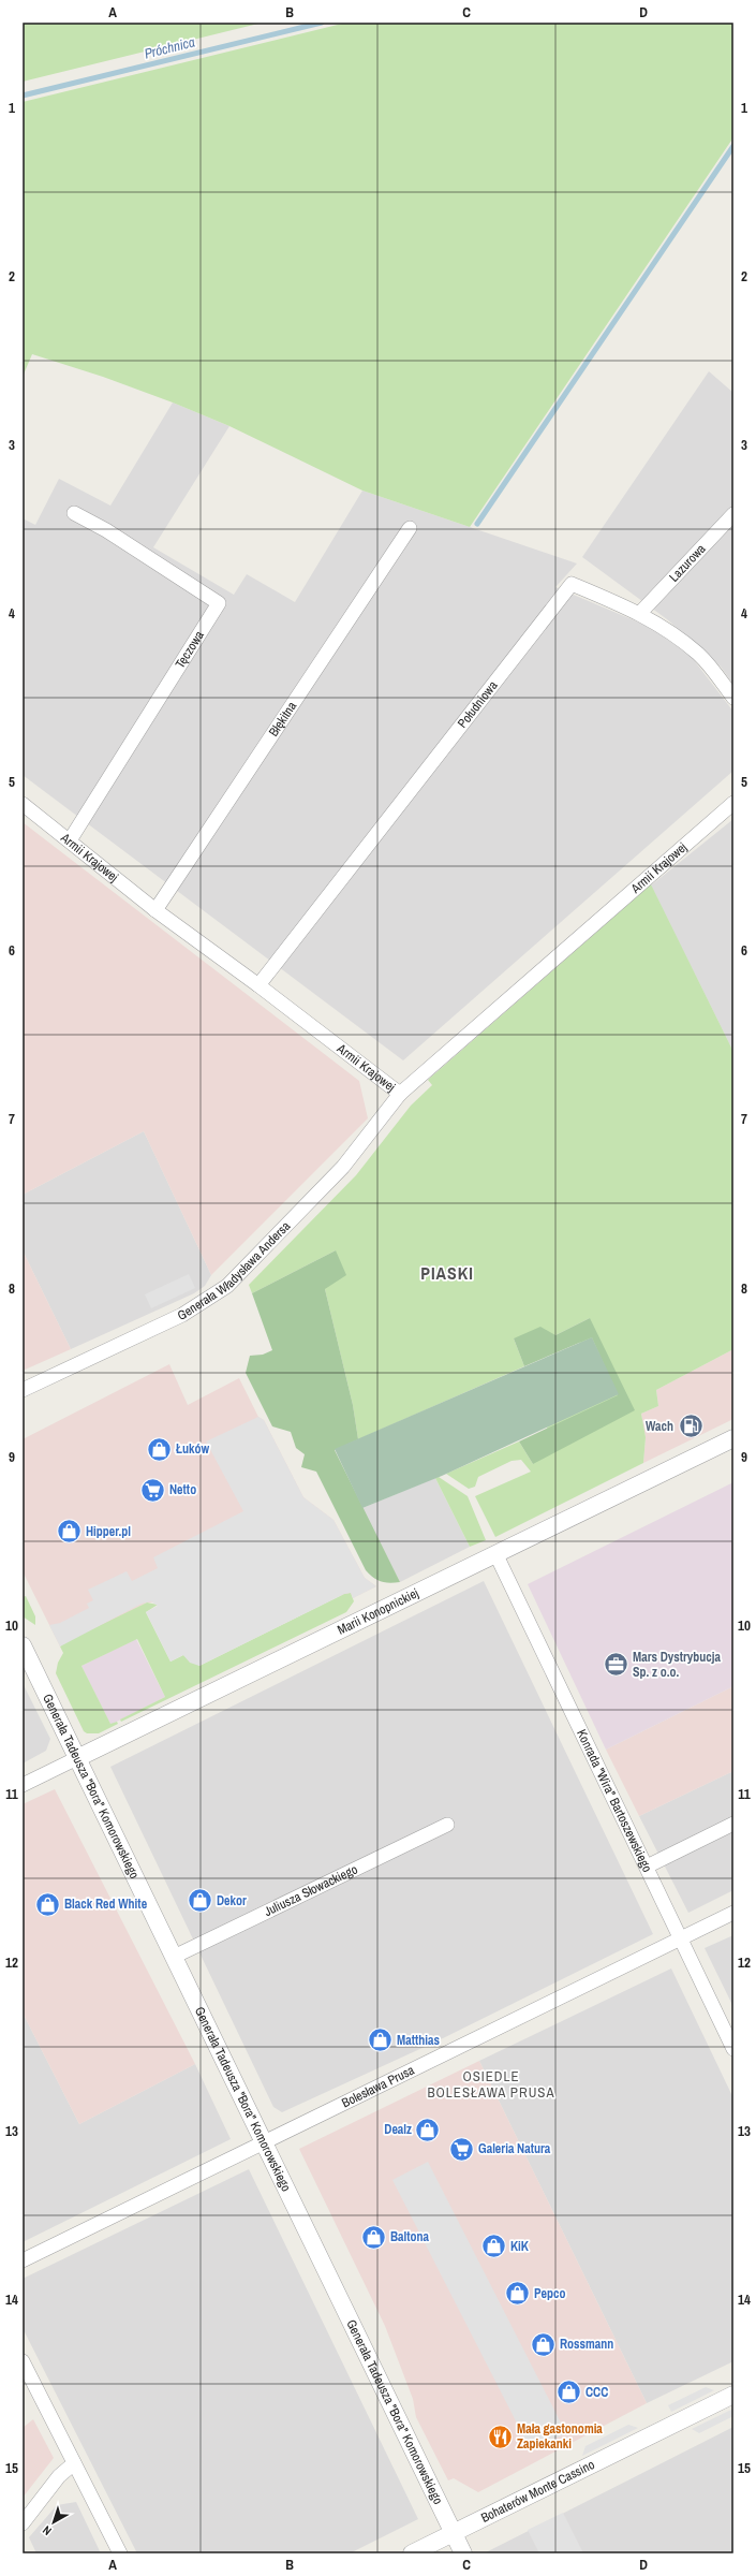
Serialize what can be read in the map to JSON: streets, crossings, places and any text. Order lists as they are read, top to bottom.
{
  "streets": {
    "street": [
      "Lazurowa",
      "Tęczowa",
      "Południowa",
      "Błękitna",
      "Armii Krajowej",
      "Generała Władysława Andersa",
      "Marii Konopnickiej",
      "Generała Tadeusza \"Bora\" Komorowskiego",
      "Konrada \"Wira\" Bartoszewskiego",
      "Juliusza Słowackiego",
      "Bolesława Prusa",
      "Bohaterów Monte Cassino"
    ]
  },
  "crossings": [
    ["Lazurowa", "Południowa"],
    ["Tęczowa", "Armii Krajowej"],
    ["Południowa", "Armii Krajowej"],
    ["Błękitna", "Armii Krajowej"],
    ["Armii Krajowej", "Generała Władysława Andersa"],
    ["Marii Konopnickiej", "Generała Tadeusza \"Bora\" Komorowskiego"],
    ["Marii Konopnickiej", "Konrada \"Wira\" Bartoszewskiego"],
    ["Generała Tadeusza \"Bora\" Komorowskiego", "Juliusza Słowackiego"],
    ["Generała Tadeusza \"Bora\" Komorowskiego", "Bolesława Prusa"],
    ["Generała Tadeusza \"Bora\" Komorowskiego", "Bohaterów Monte Cassino"],
    ["Konrada \"Wira\" Bartoszewskiego", "Bolesława Prusa"]
  ],
  "districts": ["PIASKI", "OSIEDLE BOLESŁAWA PRUSA"],
  "water": ["Próchnica"],
  "places": {
    "fuel station": ["Wach"],
    "shop": [
      "Łuków",
      "Hipper.pl",
      "Dekor",
      "Black Red White",
      "Matthias",
      "Dealz",
      "Baltona",
      "KiK",
      "Pepco",
      "Rossmann",
      "CCC"
    ],
    "supermarket": ["Netto", "Galeria Natura"],
    "office": ["Mars Dystrybucja Sp. z o.o."],
    "restaurant": ["Mała gastonomia Zapiekanki"]
  },
  "north": "bottom left",
  "grid": {
    "columns": [
      "A",
      "B",
      "C",
      "D"
    ],
    "rows": [
      "1",
      "2",
      "3",
      "4",
      "5",
      "6",
      "7",
      "8",
      "9",
      "10",
      "11",
      "12",
      "13",
      "14",
      "15"
    ]
  }
}
